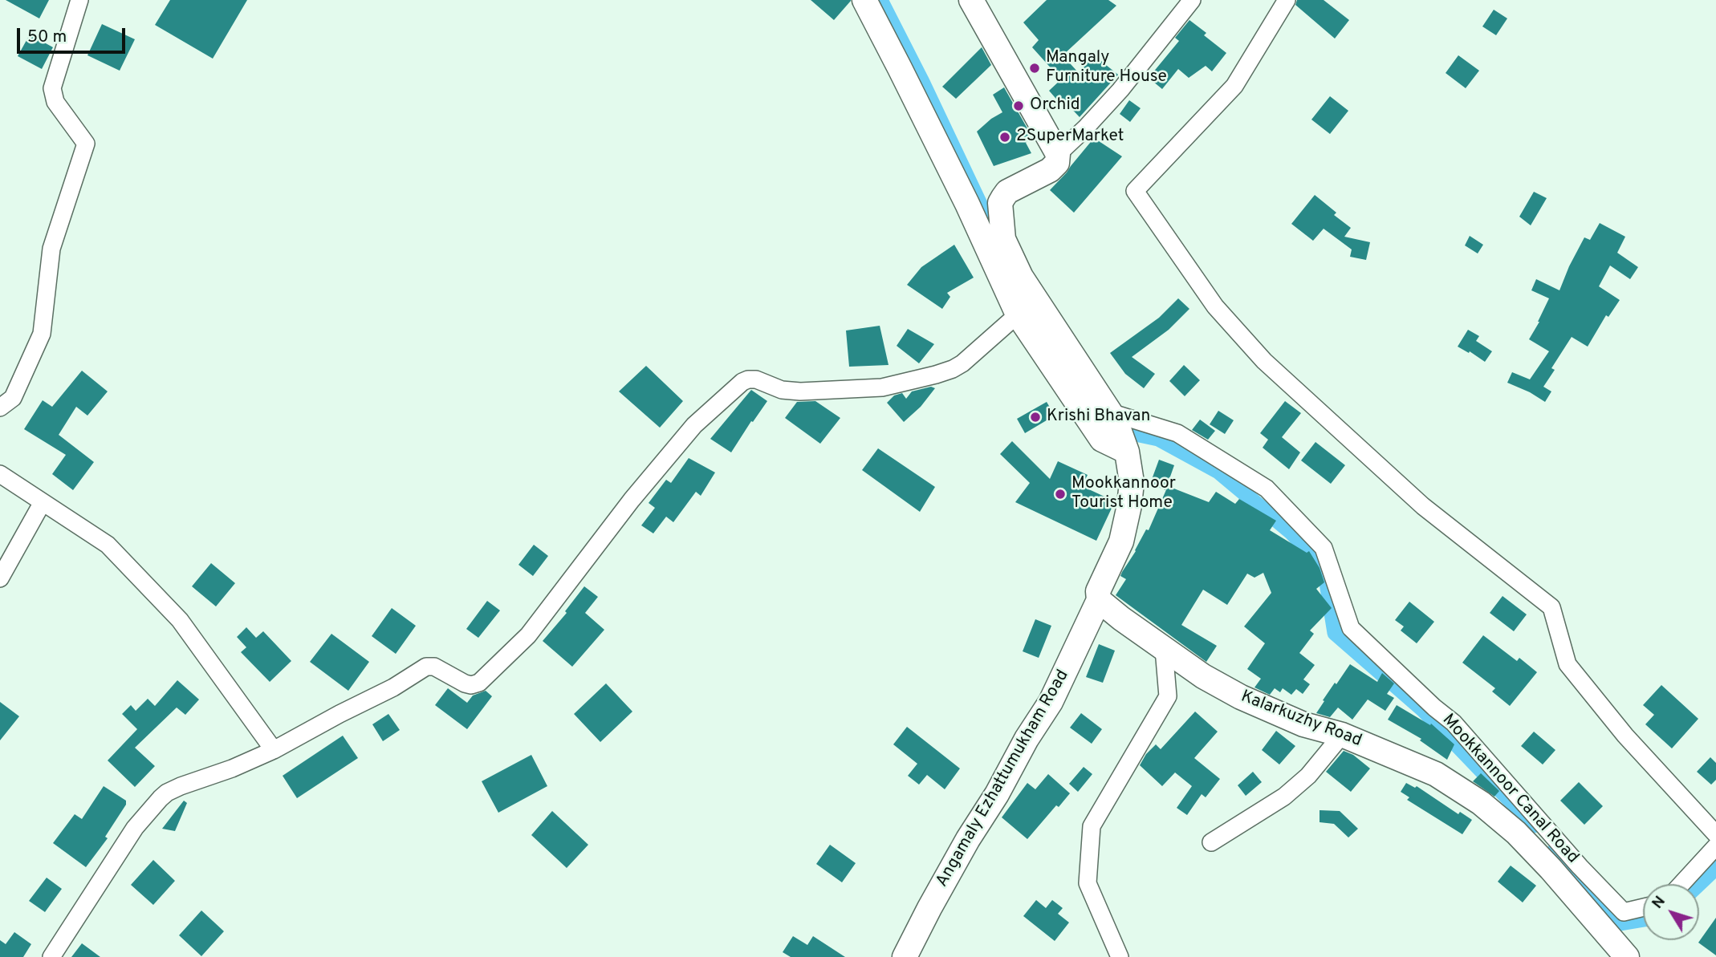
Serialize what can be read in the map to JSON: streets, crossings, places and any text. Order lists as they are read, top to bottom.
{
  "streets": {
    "main road": ["Kalarkuzhy Road", "Angamaly Ezhattumukham Road"],
    "street": ["Mookkannoor Canal Road"]
  },
  "crossings": [
    ["Kalarkuzhy Road", "Angamaly Ezhattumukham Road"]
  ],
  "places": [
    "Mangaly Furniture House",
    "Orchid",
    "2SuperMarket",
    "Krishi Bhavan",
    "Mookkannoor Tourist Home"
  ],
  "scale_bar": "50 m",
  "north": "top left"
}
